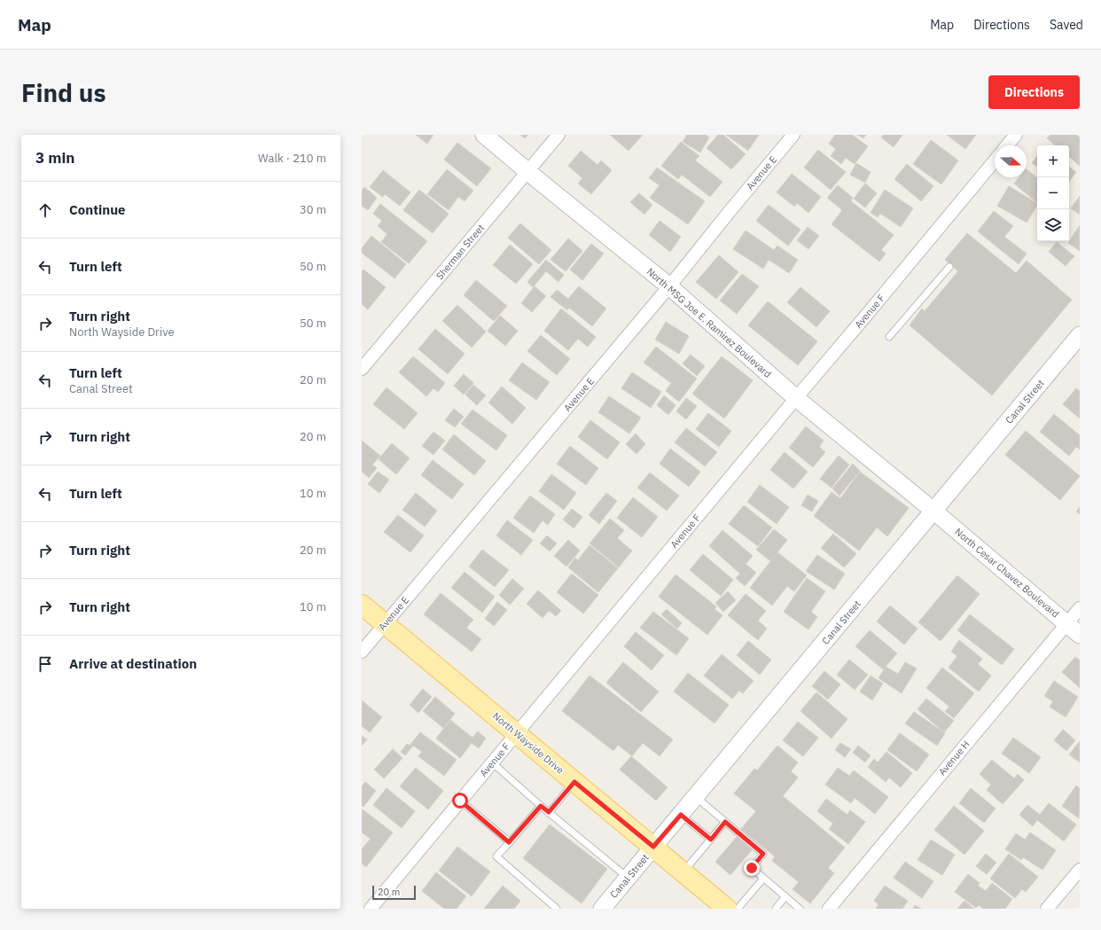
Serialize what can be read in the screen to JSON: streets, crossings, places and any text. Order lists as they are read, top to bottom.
{
  "streets": {
    "main road": ["North Wayside Drive"],
    "street": [
      "Avenue E",
      "Sherman Street",
      "Avenue F",
      "North MSG Joe E. Ramirez Boulevard",
      "Canal Street",
      "North Cesar Chavez Boulevard",
      "Avenue H"
    ]
  },
  "crossings": [
    ["Avenue E", "North MSG Joe E. Ramirez Boulevard"],
    ["Avenue E", "North Wayside Drive"],
    ["Sherman Street", "North MSG Joe E. Ramirez Boulevard"],
    ["Avenue F", "North MSG Joe E. Ramirez Boulevard"],
    ["Avenue F", "North Wayside Drive"],
    ["North MSG Joe E. Ramirez Boulevard", "Canal Street"],
    ["North MSG Joe E. Ramirez Boulevard", "North Cesar Chavez Boulevard"],
    ["Canal Street", "North Cesar Chavez Boulevard"],
    ["Canal Street", "North Wayside Drive"],
    ["North Cesar Chavez Boulevard", "Avenue H"]
  ],
  "scale_bar": "20 m",
  "north": "right",
  "page": {
    "header": "Map",
    "nav": ["Map", "Directions", "Saved"],
    "buttons": "Directions",
    "title": "Find us",
    "heading": ["3 min", "Walk · 210 m"],
    "map_buttons": ["+", "−"],
    "list": [
      ["Continue", "30 m"],
      ["Turn left", "50 m"],
      ["Turn right", "North Wayside Drive", "50 m"],
      ["Turn left", "Canal Street", "20 m"],
      ["Turn right", "20 m"],
      ["Turn left", "10 m"],
      ["Turn right", "20 m"],
      ["Turn right", "10 m"],
      "Arrive at destination"
    ],
    "scale": "20 m"
  }
}
